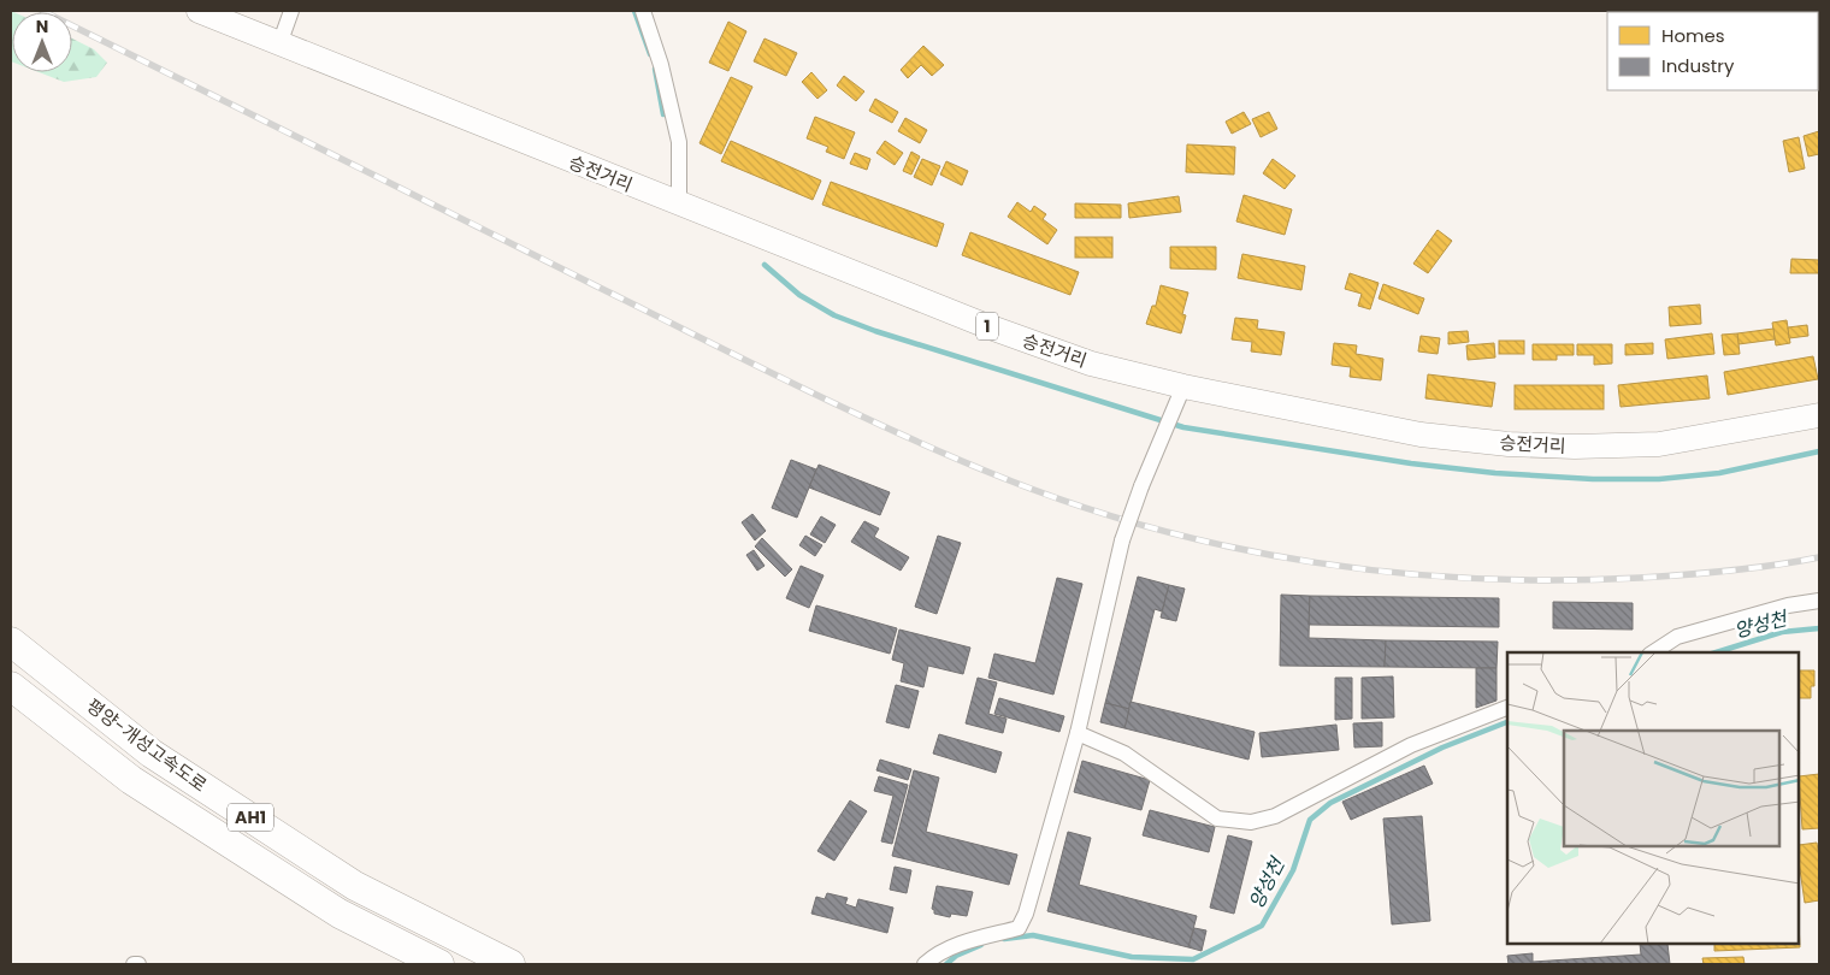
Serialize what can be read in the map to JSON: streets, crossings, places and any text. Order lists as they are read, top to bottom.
{
  "streets": {
    "highway": ["평양-개성고속도로", "AH1"],
    "main road": ["승전거리", "1"]
  },
  "water": ["양성천"],
  "legend": ["Homes", "Industry"],
  "north": "top"
}
